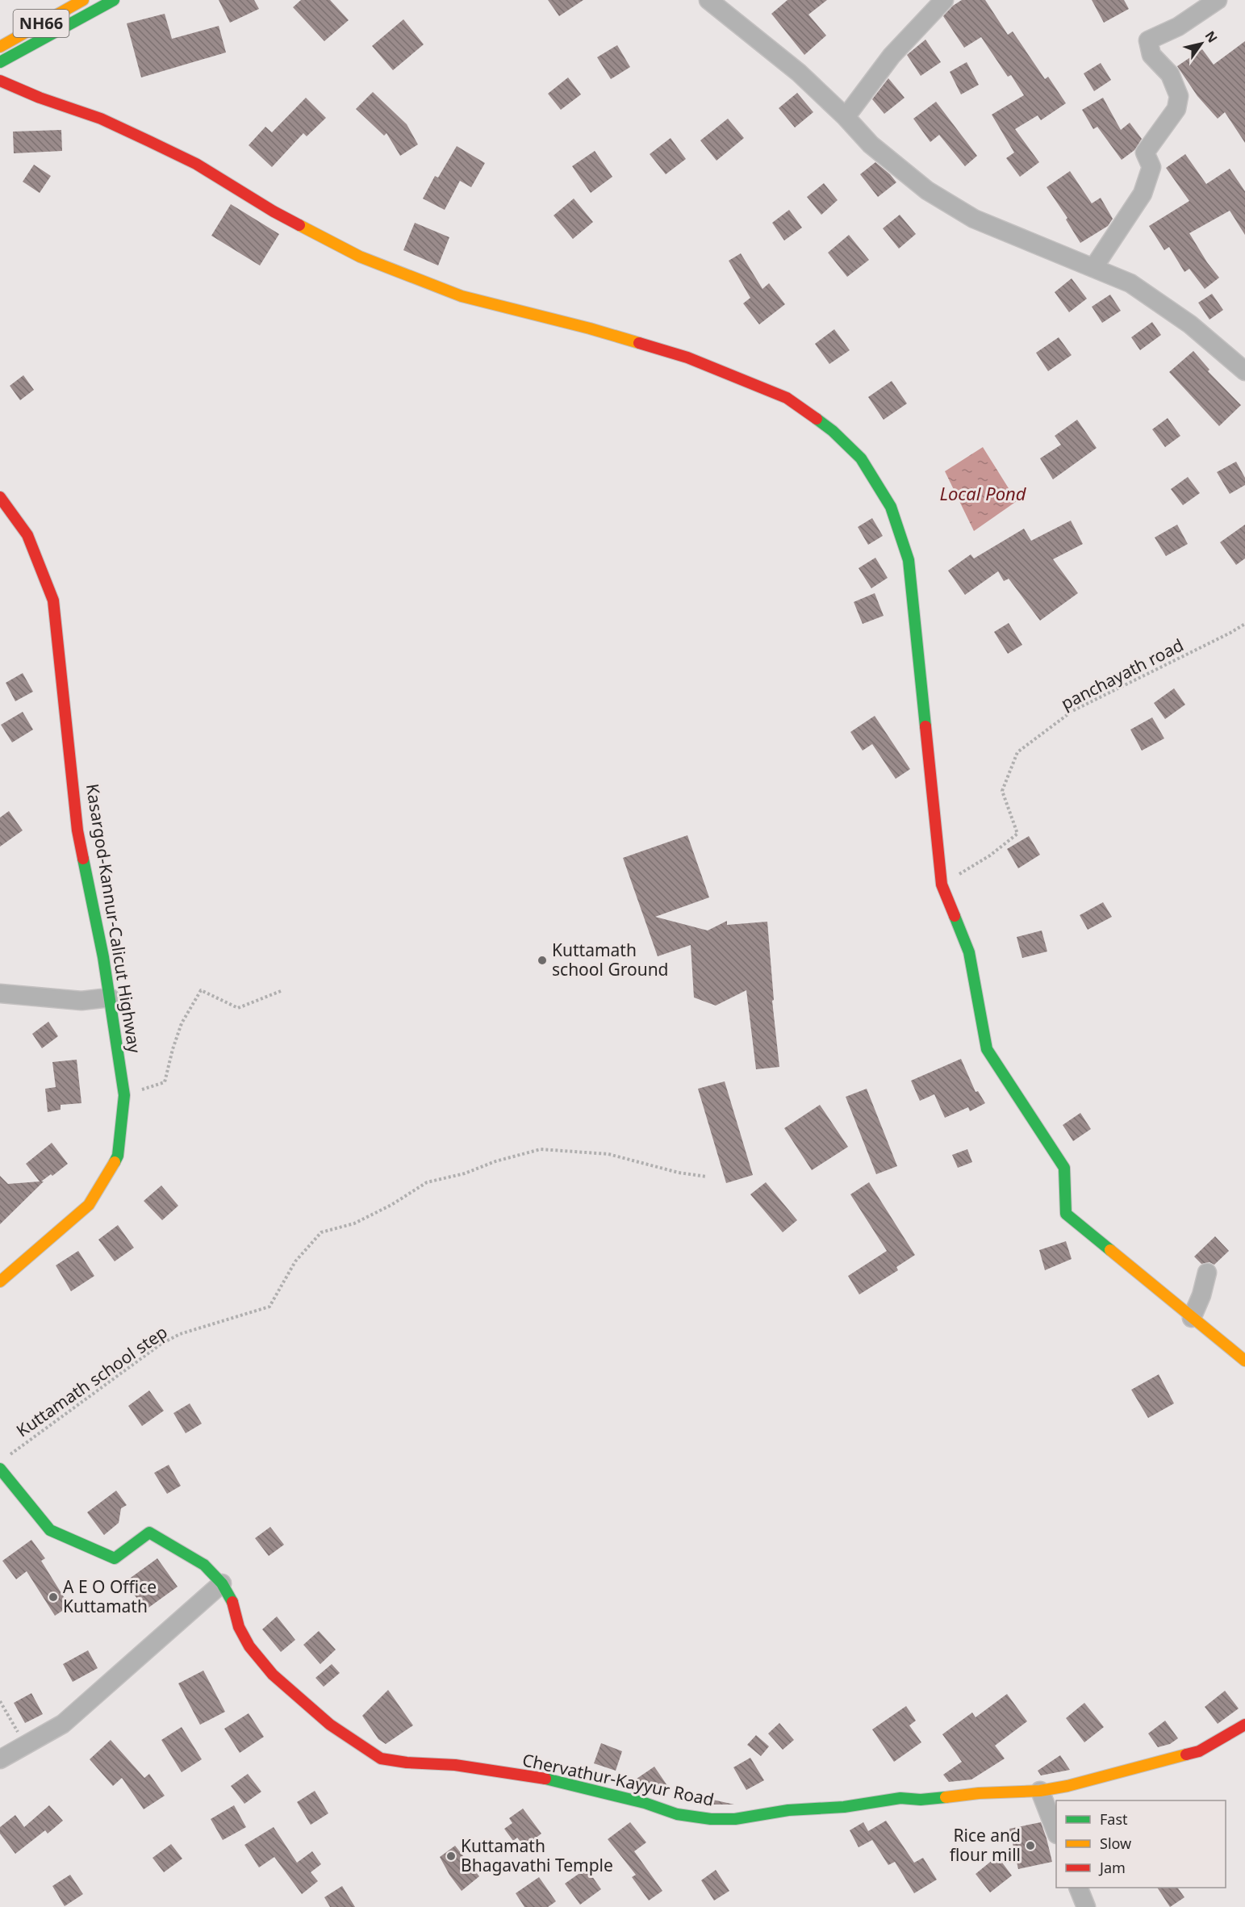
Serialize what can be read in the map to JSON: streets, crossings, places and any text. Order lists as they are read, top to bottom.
{
  "streets": {
    "main road": ["NH66", "Kasargod-Kannur-Calicut Highway", "Chervathur-Kayyur Road"],
    "path": ["panchayath road", "Kuttamath school step"]
  },
  "water": ["Local Pond"],
  "places": [
    "Kuttamath school Ground",
    "A E O Office Kuttamath",
    "Rice and flour mill",
    "Kuttamath Bhagavathi Temple"
  ],
  "legend": ["Fast", "Slow", "Jam"],
  "north": "top right"
}
